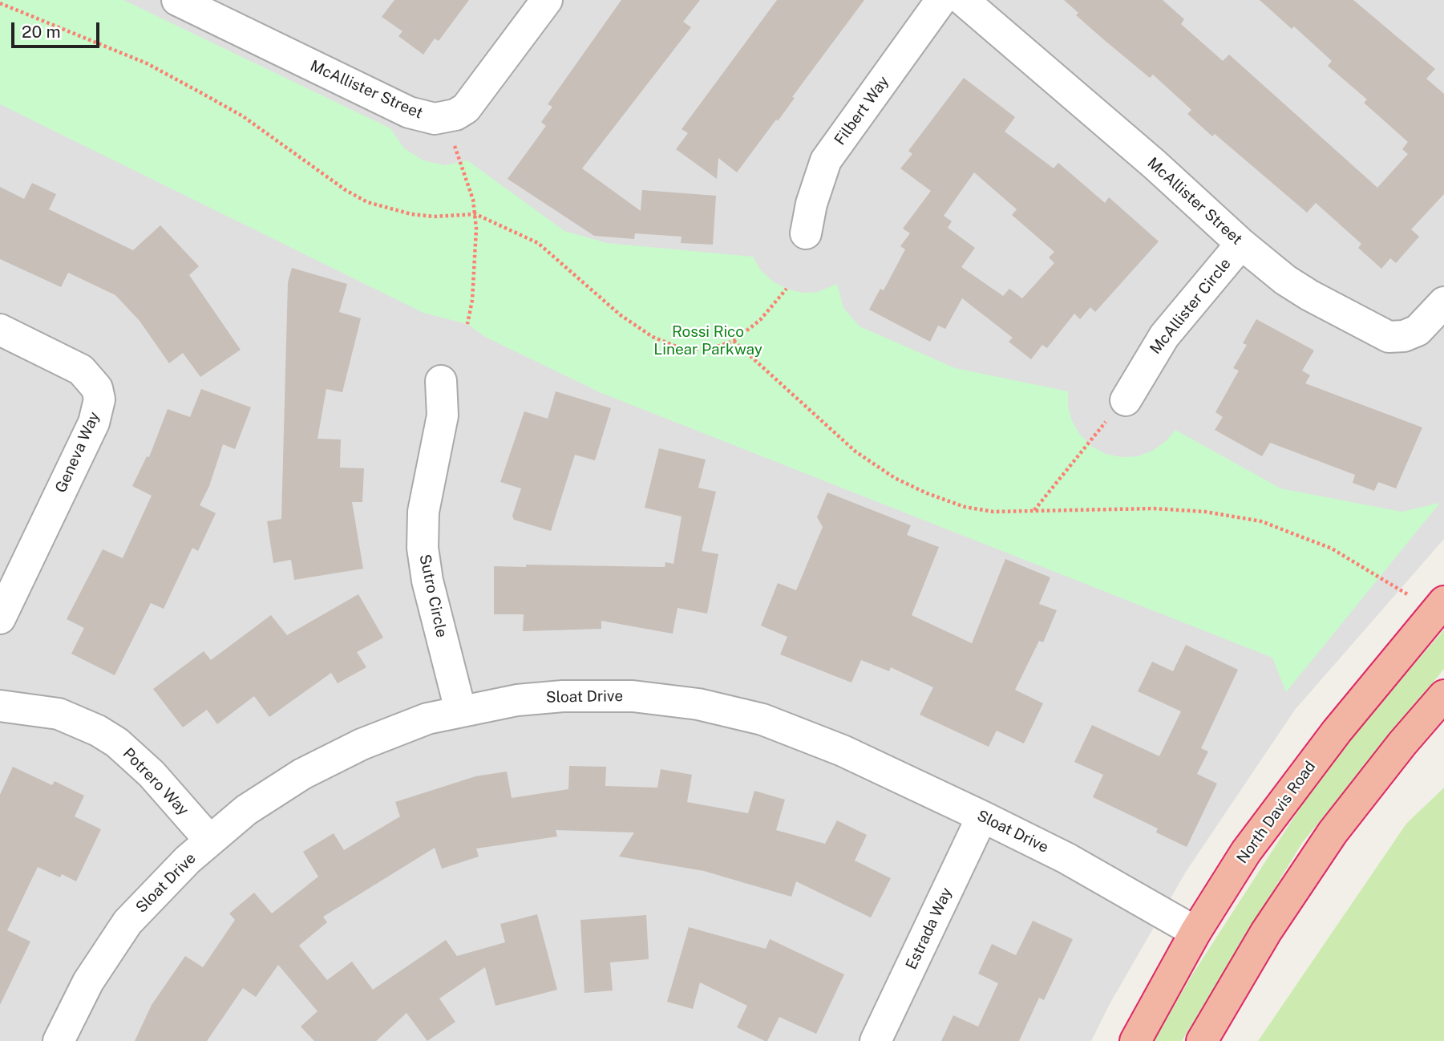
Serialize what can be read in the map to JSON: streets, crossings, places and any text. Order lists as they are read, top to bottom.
{
  "streets": {
    "highway": ["North Davis Road"],
    "street": [
      "McAllister Street",
      "Filbert Way",
      "McAllister Circle",
      "Geneva Way",
      "Sutro Circle",
      "Sloat Drive",
      "Potrero Way",
      "Estrada Way"
    ]
  },
  "crossings": [
    ["McAllister Street", "McAllister Circle"],
    ["Sutro Circle", "Sloat Drive"],
    ["Sloat Drive", "Potrero Way"],
    ["Sloat Drive", "North Davis Road"],
    ["Sloat Drive", "Estrada Way"]
  ],
  "parks": ["Rossi Rico Linear Parkway"],
  "scale_bar": "20 m"
}
